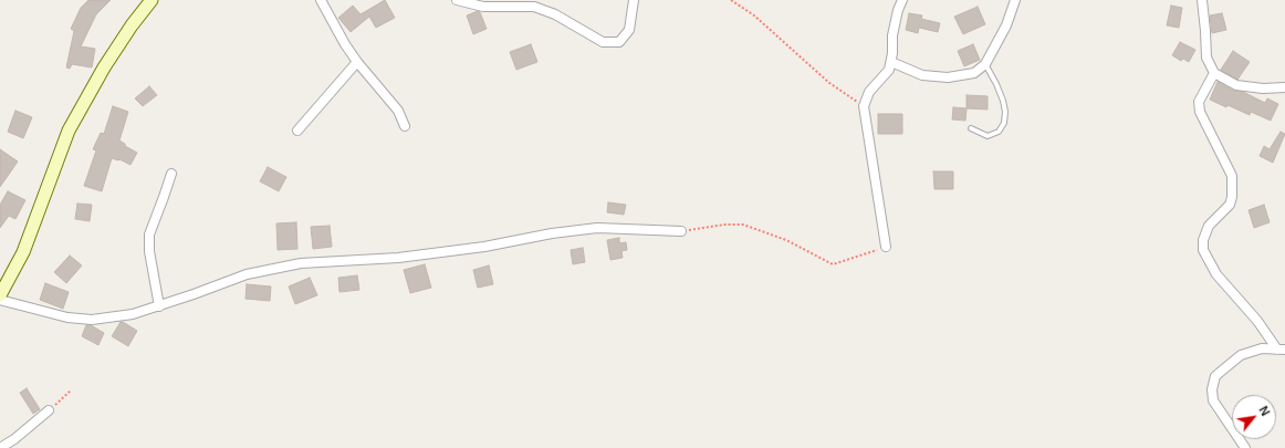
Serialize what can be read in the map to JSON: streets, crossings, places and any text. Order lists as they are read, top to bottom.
{
  "north": "top right"
}
